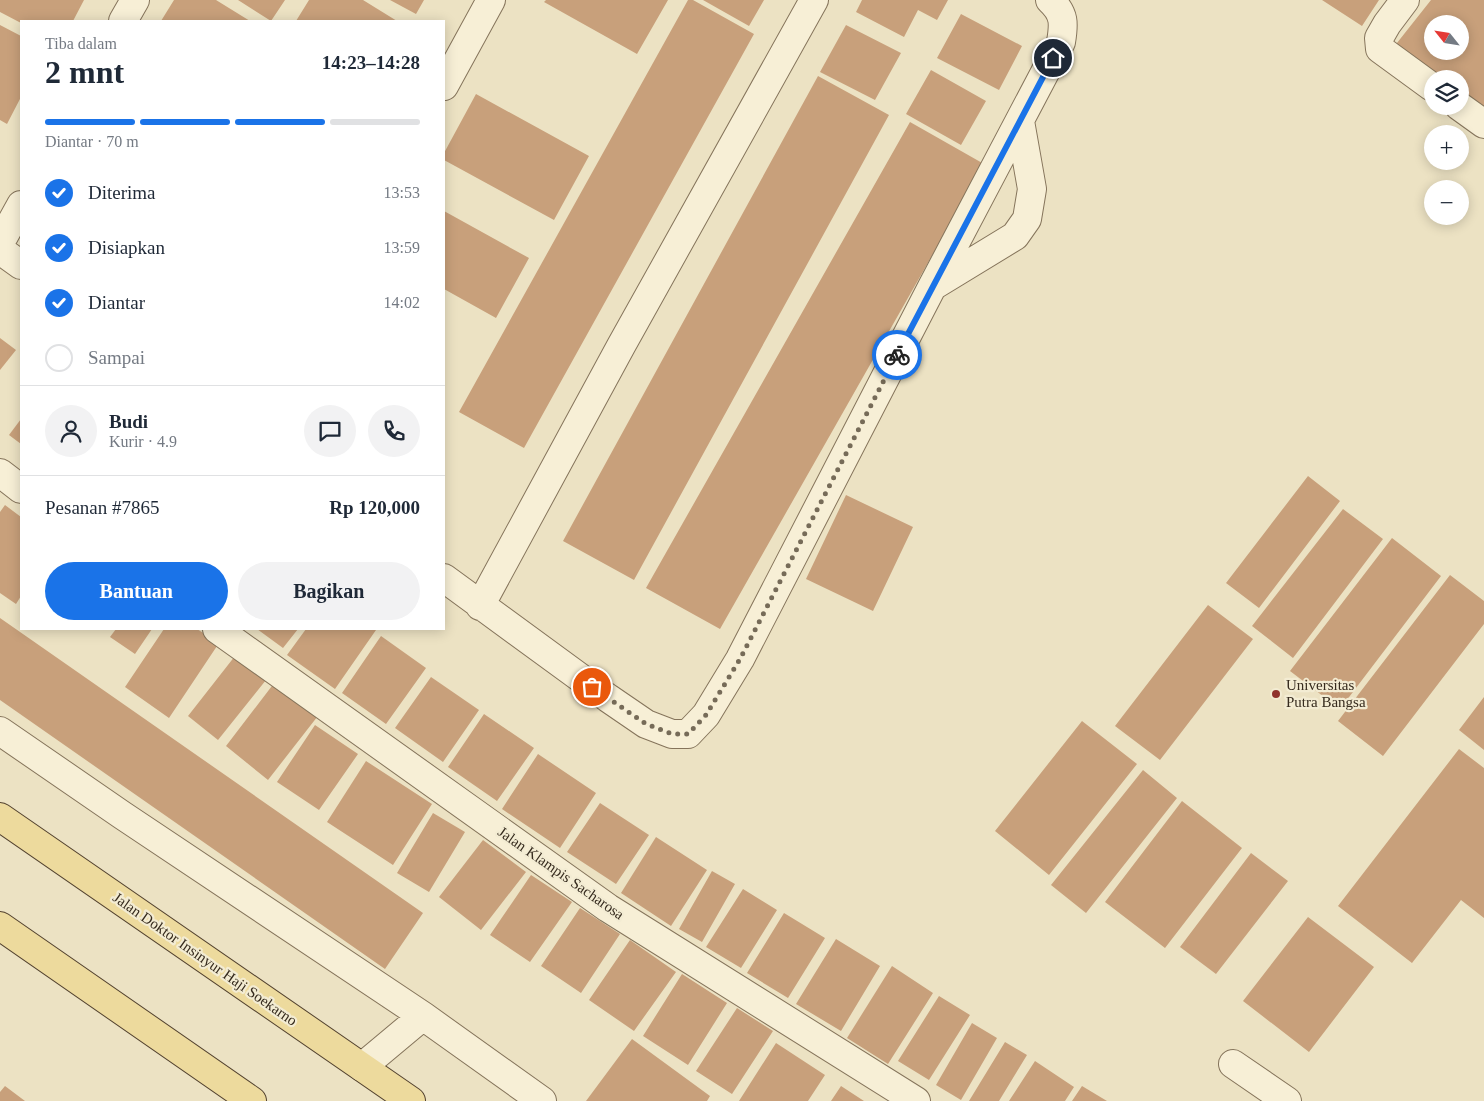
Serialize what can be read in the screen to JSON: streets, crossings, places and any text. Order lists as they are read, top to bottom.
{
  "streets": {
    "main road": ["Jalan Doktor Insinyur Haji Soekarno"],
    "street": ["Jalan Klampis Sacharosa"]
  },
  "places": ["Universitas Putra Bangsa"],
  "north": "top left",
  "page": {
    "map_buttons": ["+", "−"],
    "heading": ["2 mnt", "Tiba dalam", "14:23–14:28"],
    "panel": [
      "Budi",
      "Kurir · 4.9",
      "Pesanan #7865",
      "Rp 120,000"
    ],
    "bar": "Diantar · 70 m",
    "list": [
      ["Diterima", "13:53"],
      ["Disiapkan", "13:59"],
      ["Diantar", "14:02"],
      "Sampai"
    ],
    "buttons": ["Bantuan", "Bagikan"]
  }
}
